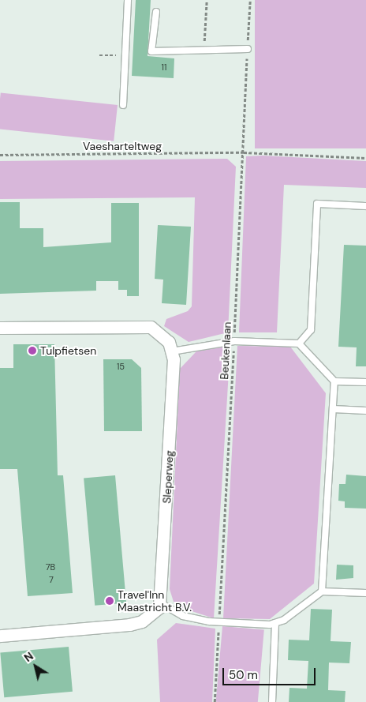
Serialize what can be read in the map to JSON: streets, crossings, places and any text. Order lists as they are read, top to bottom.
{
  "streets": {
    "street": ["Sleperweg"],
    "path": ["Vaesharteltweg", "Beukenlaan"]
  },
  "crossings": [
    ["Vaesharteltweg", "Beukenlaan"]
  ],
  "places": ["Tulpfietsen", "Travel'Inn Maastricht B.V."],
  "house_numbers": [
    "11",
    "15",
    "7B",
    "7"
  ],
  "scale_bar": "50 m",
  "north": "top left"
}
